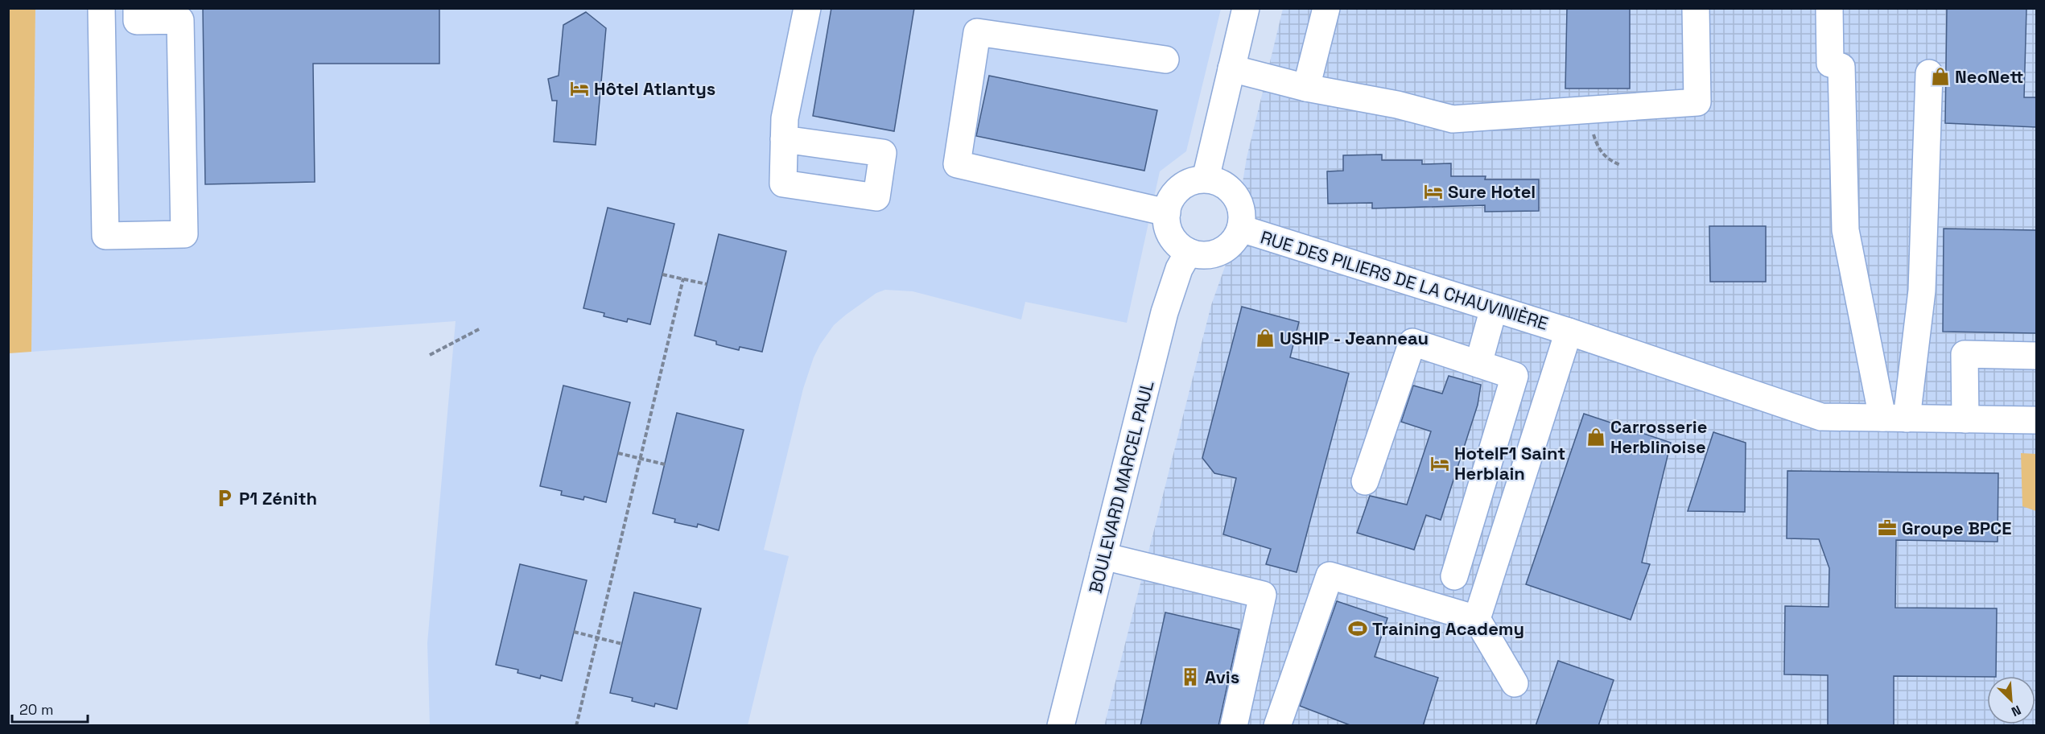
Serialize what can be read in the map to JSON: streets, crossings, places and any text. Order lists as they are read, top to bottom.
{
  "streets": {
    "street": ["RUE DES PILIERS DE LA CHAUVINIÈRE", "BOULEVARD MARCEL PAUL"]
  },
  "crossings": [
    ["RUE DES PILIERS DE LA CHAUVINIÈRE", "BOULEVARD MARCEL PAUL"]
  ],
  "places": {
    "shop": ["NeoNett", "USHIP - Jeanneau", "Carrosserie Herblinoise"],
    "hotel": ["Hôtel Atlantys", "Sure Hotel", "HotelF1 Saint Herblain"],
    "parking": ["P1 Zénith"],
    "office": ["Groupe BPCE"],
    "sports": ["Training Academy"],
    "building": ["Avis"]
  },
  "scale_bar": "20 m",
  "north": "bottom right"
}
